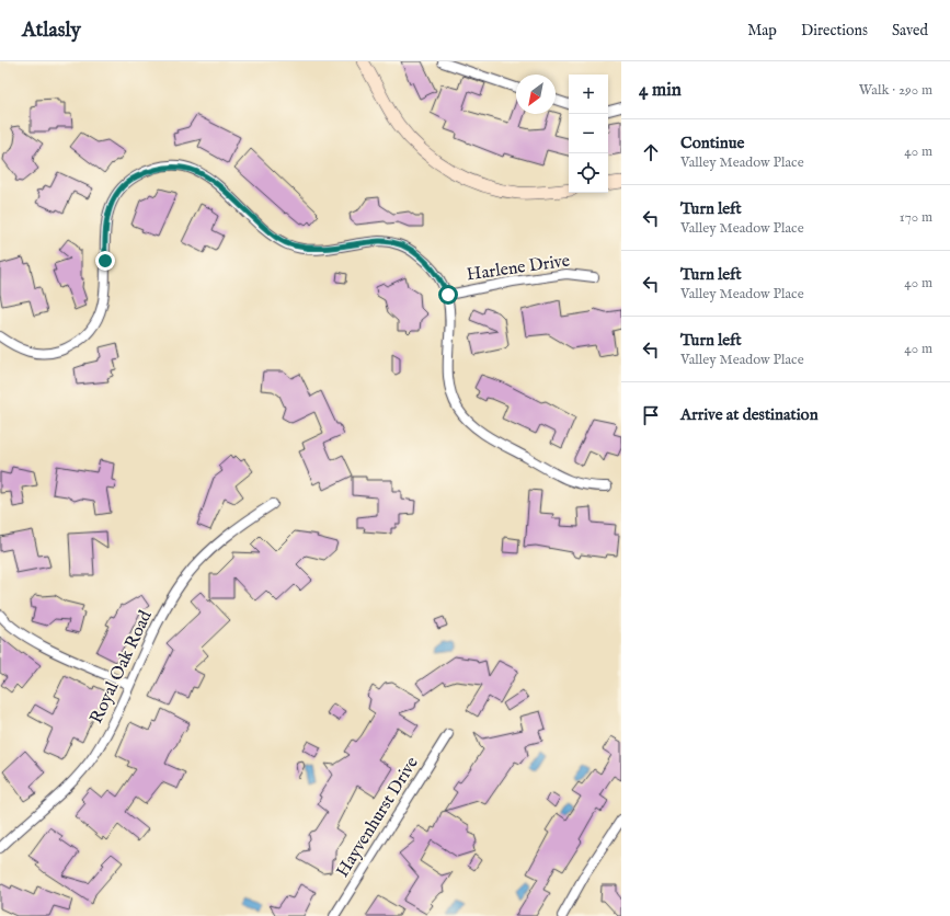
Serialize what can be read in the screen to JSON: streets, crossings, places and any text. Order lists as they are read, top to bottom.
{
  "streets": {
    "street": ["Harlene Drive", "Royal Oak Road", "Hayvenhurst Drive"]
  },
  "north": "bottom left",
  "page": {
    "header": "Atlasly",
    "nav": ["Map", "Directions", "Saved"],
    "heading": ["4 min", "Walk · 290 m"],
    "map_buttons": ["+", "−"],
    "list": [
      ["Continue", "Valley Meadow Place", "40 m"],
      ["Turn left", "Valley Meadow Place", "170 m"],
      ["Turn left", "Valley Meadow Place", "40 m"],
      ["Turn left", "Valley Meadow Place", "40 m"],
      "Arrive at destination"
    ]
  }
}
